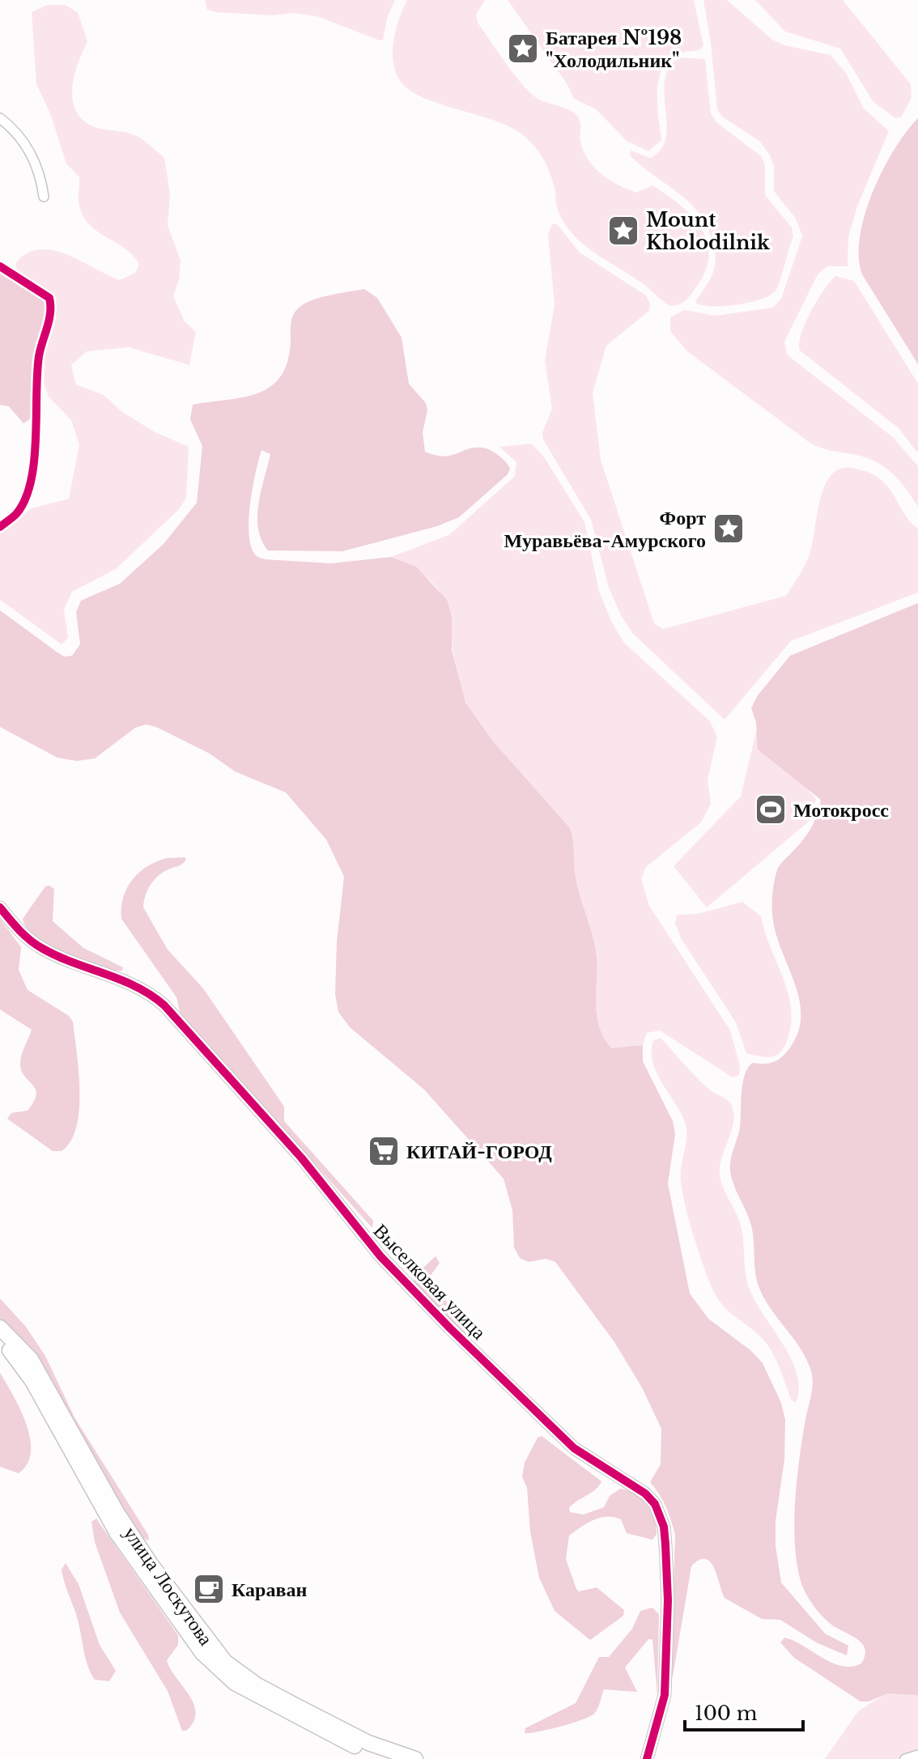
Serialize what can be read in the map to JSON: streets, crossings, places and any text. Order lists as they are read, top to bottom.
{
  "streets": {
    "main road": ["улица Лоскутова"],
    "street": ["Выселковая улица"]
  },
  "places": {
    "place": ["Батарея №198 \"Холодильник\"", "Mount Kholodilnik", "Форт Муравьёва-Амурского"],
    "sports": ["Мотокросс"],
    "supermarket": ["КИТАЙ-ГОРОД"],
    "cafe": ["Караван"]
  },
  "scale_bar": "100 m"
}
